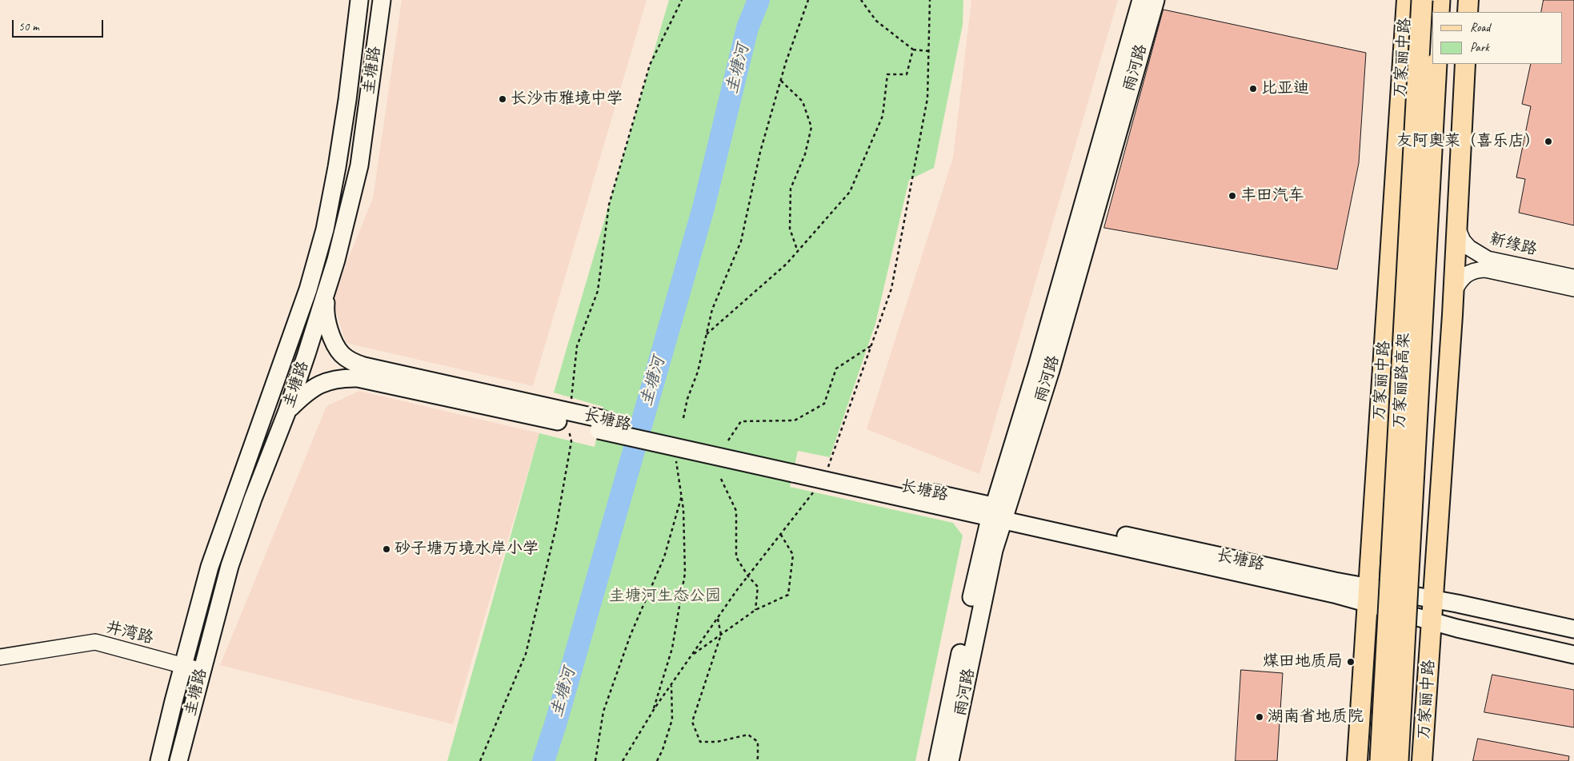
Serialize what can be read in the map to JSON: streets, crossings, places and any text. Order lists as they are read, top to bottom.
{
  "streets": {
    "highway": ["万家丽路高架"],
    "main road": [
      "万家丽中路",
      "雨河路",
      "圭塘路",
      "长塘路"
    ],
    "street": ["新缘路", "井湾路"]
  },
  "crossings": [
    ["万家丽中路", "新缘路"],
    ["万家丽中路", "长塘路"],
    ["雨河路", "长塘路"],
    ["圭塘路", "长塘路"],
    ["圭塘路", "井湾路"]
  ],
  "water": ["圭塘河"],
  "parks": ["圭塘河生态公园"],
  "places": [
    "比亚迪",
    "长沙市雅境中学",
    "友阿奥莱（喜乐店）",
    "丰田汽车",
    "砂子塘万境水岸小学",
    "煤田地质局",
    "湖南省地质院"
  ],
  "legend": ["Road", "Park"],
  "scale_bar": "50 m"
}
